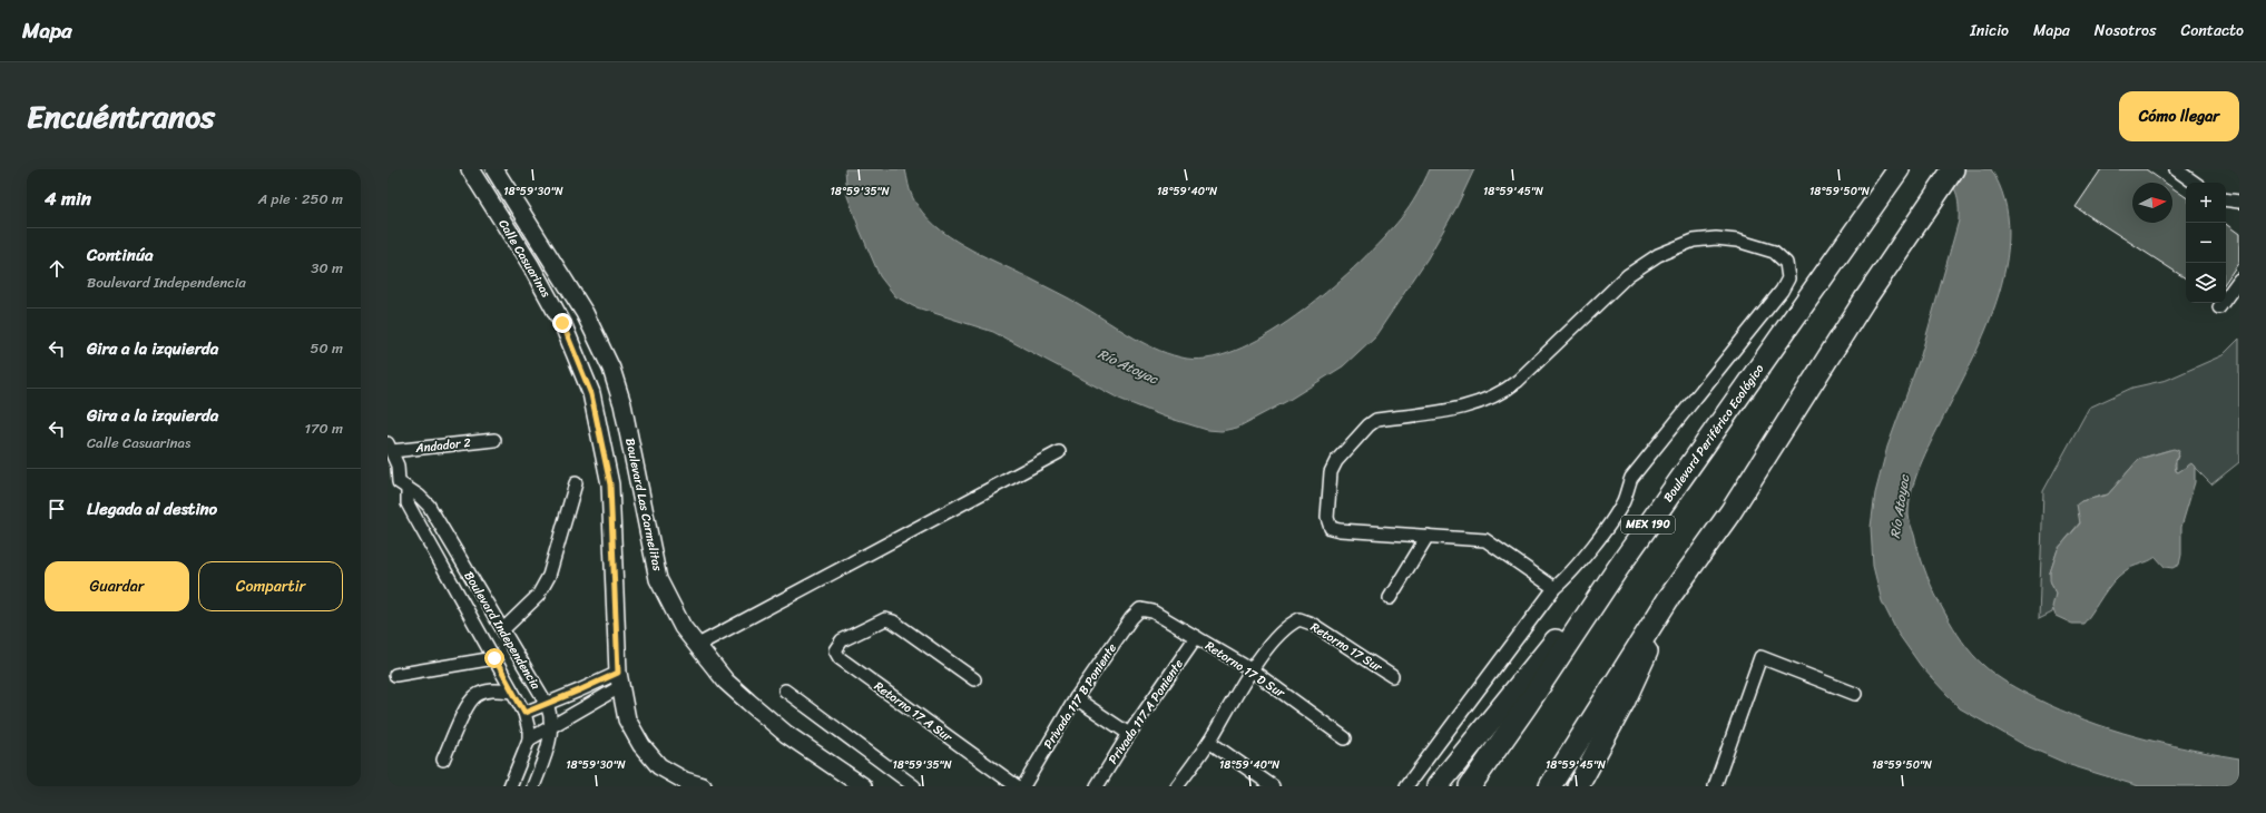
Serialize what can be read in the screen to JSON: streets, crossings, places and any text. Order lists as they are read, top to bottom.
{
  "streets": {
    "highway": ["Boulevard Periférico Ecológico", "MEX 190"],
    "main road": ["Calle Casuarinas", "Boulevard Las Carmelitas"],
    "street": [
      "Andador 2",
      "Boulevard Independencia",
      "Retorno 17 Sur",
      "Retorno 17 D Sur",
      "Privada 117 B Poniente",
      "Retorno 17 A Sur",
      "Privada 117 A Poniente"
    ]
  },
  "crossings": [
    ["Andador 2", "Boulevard Independencia"],
    ["Retorno 17 Sur", "Retorno 17 D Sur"],
    ["Retorno 17 D Sur", "Privada 117 B Poniente"],
    ["Retorno 17 D Sur", "Privada 117 A Poniente"]
  ],
  "water": ["Río Atoyac"],
  "north": "right",
  "page": {
    "header": "Mapa",
    "nav": [
      "Inicio",
      "Mapa",
      "Nosotros",
      "Contacto"
    ],
    "title": "Encuéntranos",
    "buttons": [
      "Cómo llegar",
      ["Guardar", "Compartir"]
    ],
    "heading": ["4 min", "A pie · 250 m"],
    "map_buttons": ["+", "−"],
    "list": [
      ["Continúa", "Boulevard Independencia", "30 m"],
      ["Gira a la izquierda", "50 m"],
      ["Gira a la izquierda", "Calle Casuarinas", "170 m"],
      "Llegada al destino"
    ]
  },
  "coordinates": [
    "18°59'30\"N",
    "18°59'35\"N",
    "18°59'40\"N",
    "18°59'45\"N",
    "18°59'50\"N"
  ]
}
